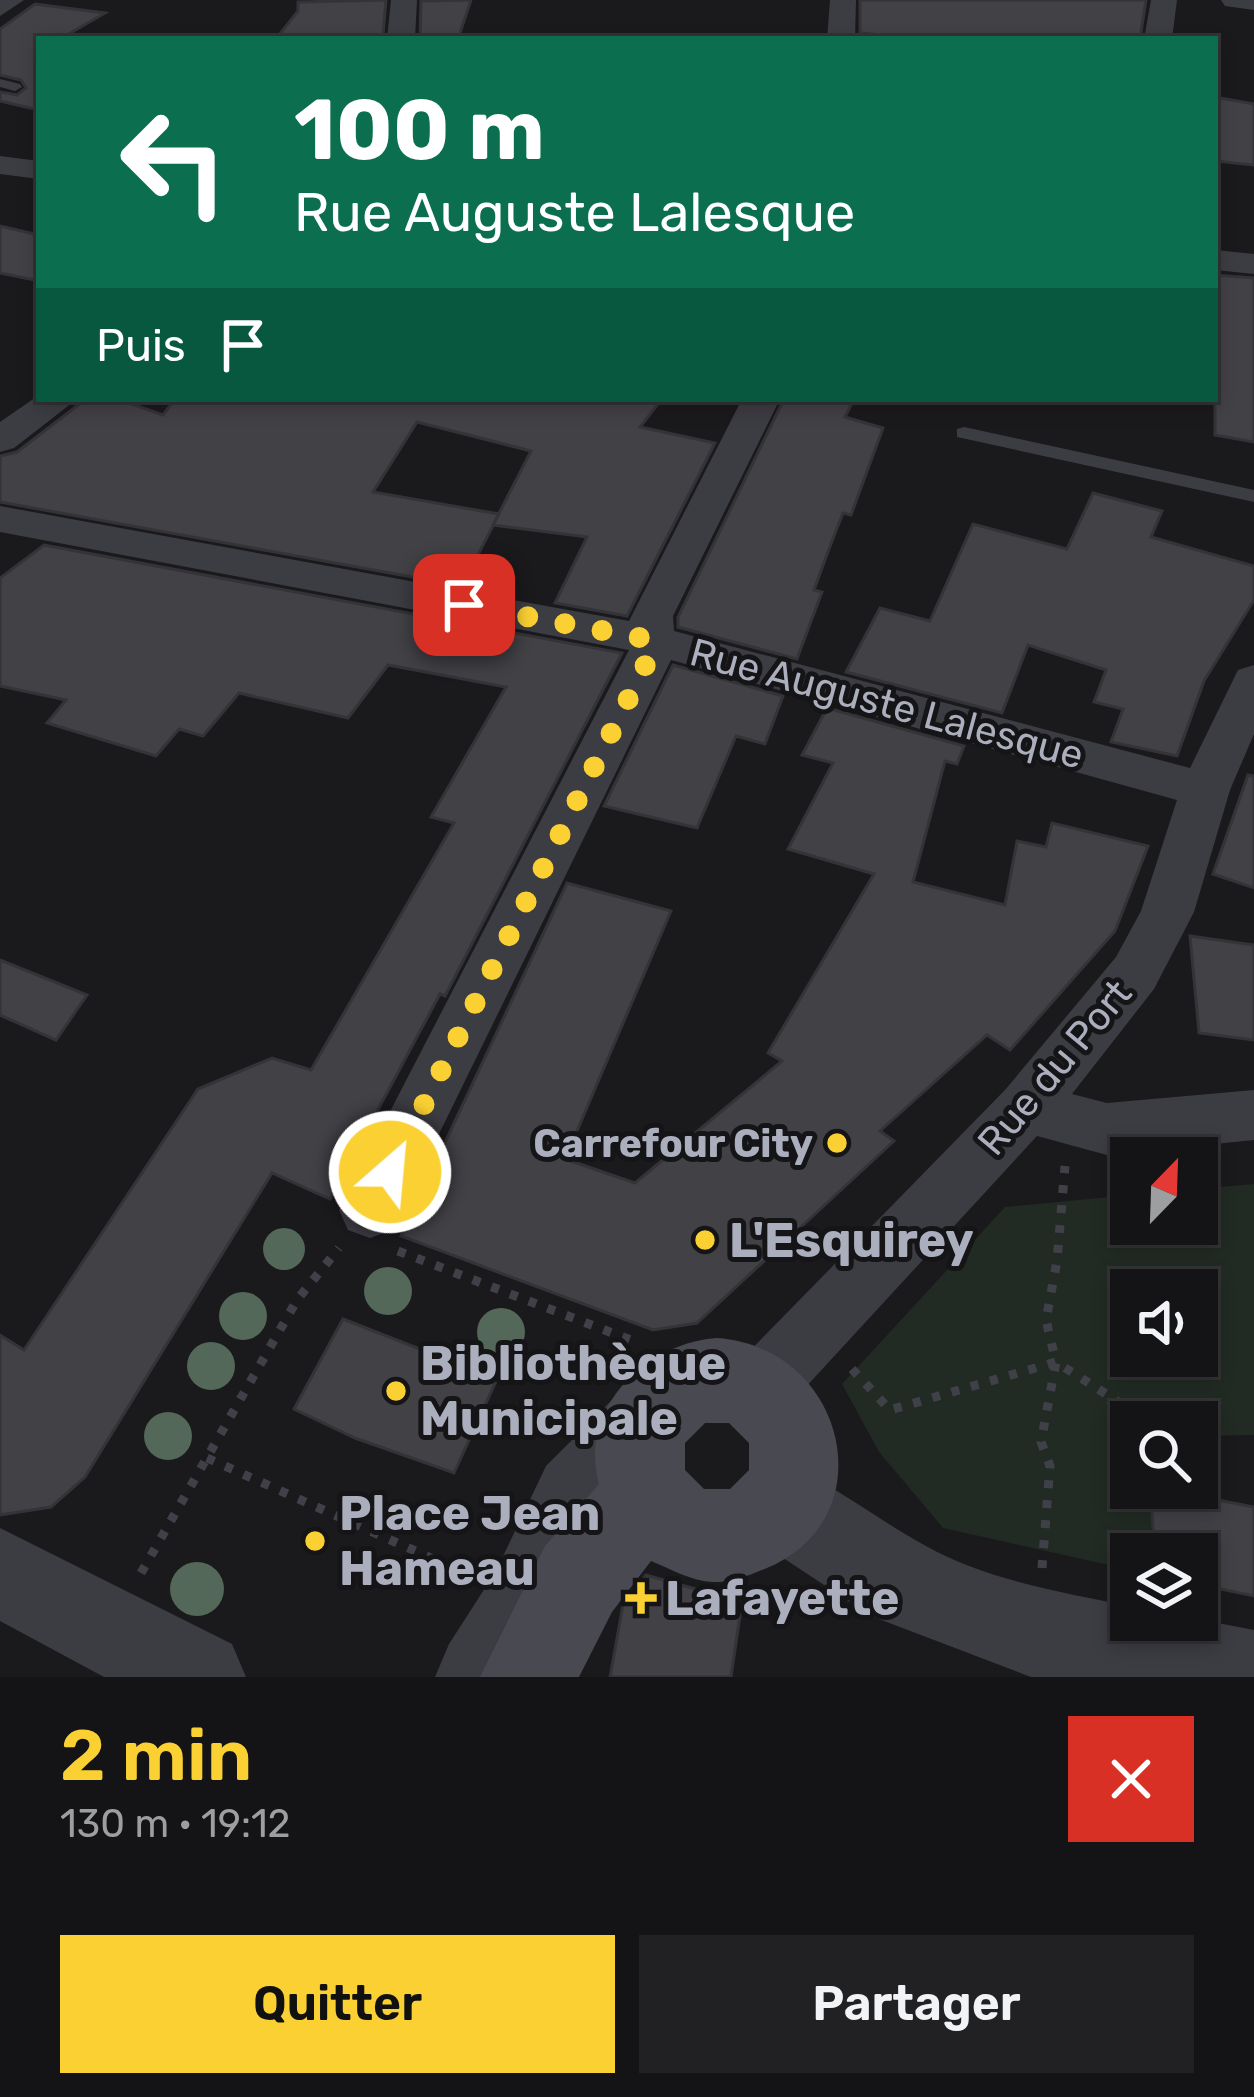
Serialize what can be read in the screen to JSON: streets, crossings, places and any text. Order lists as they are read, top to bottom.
{
  "streets": {
    "street": ["Rue Auguste Lalesque", "Rue du Port"]
  },
  "crossings": [
    ["Rue Auguste Lalesque", "Rue du Port"]
  ],
  "places": {
    "other": [
      "Carrefour City",
      "L'Esquirey",
      "Bibliothèque Municipale",
      "Place Jean Hameau"
    ],
    "health": ["Lafayette"]
  },
  "north": "top right",
  "page": {
    "turn": ["100 m", "Rue Auguste Lalesque"],
    "then": "Puis",
    "heading": ["2 min", "130 m · 19:12"],
    "buttons": ["Quitter", "Partager"]
  }
}
